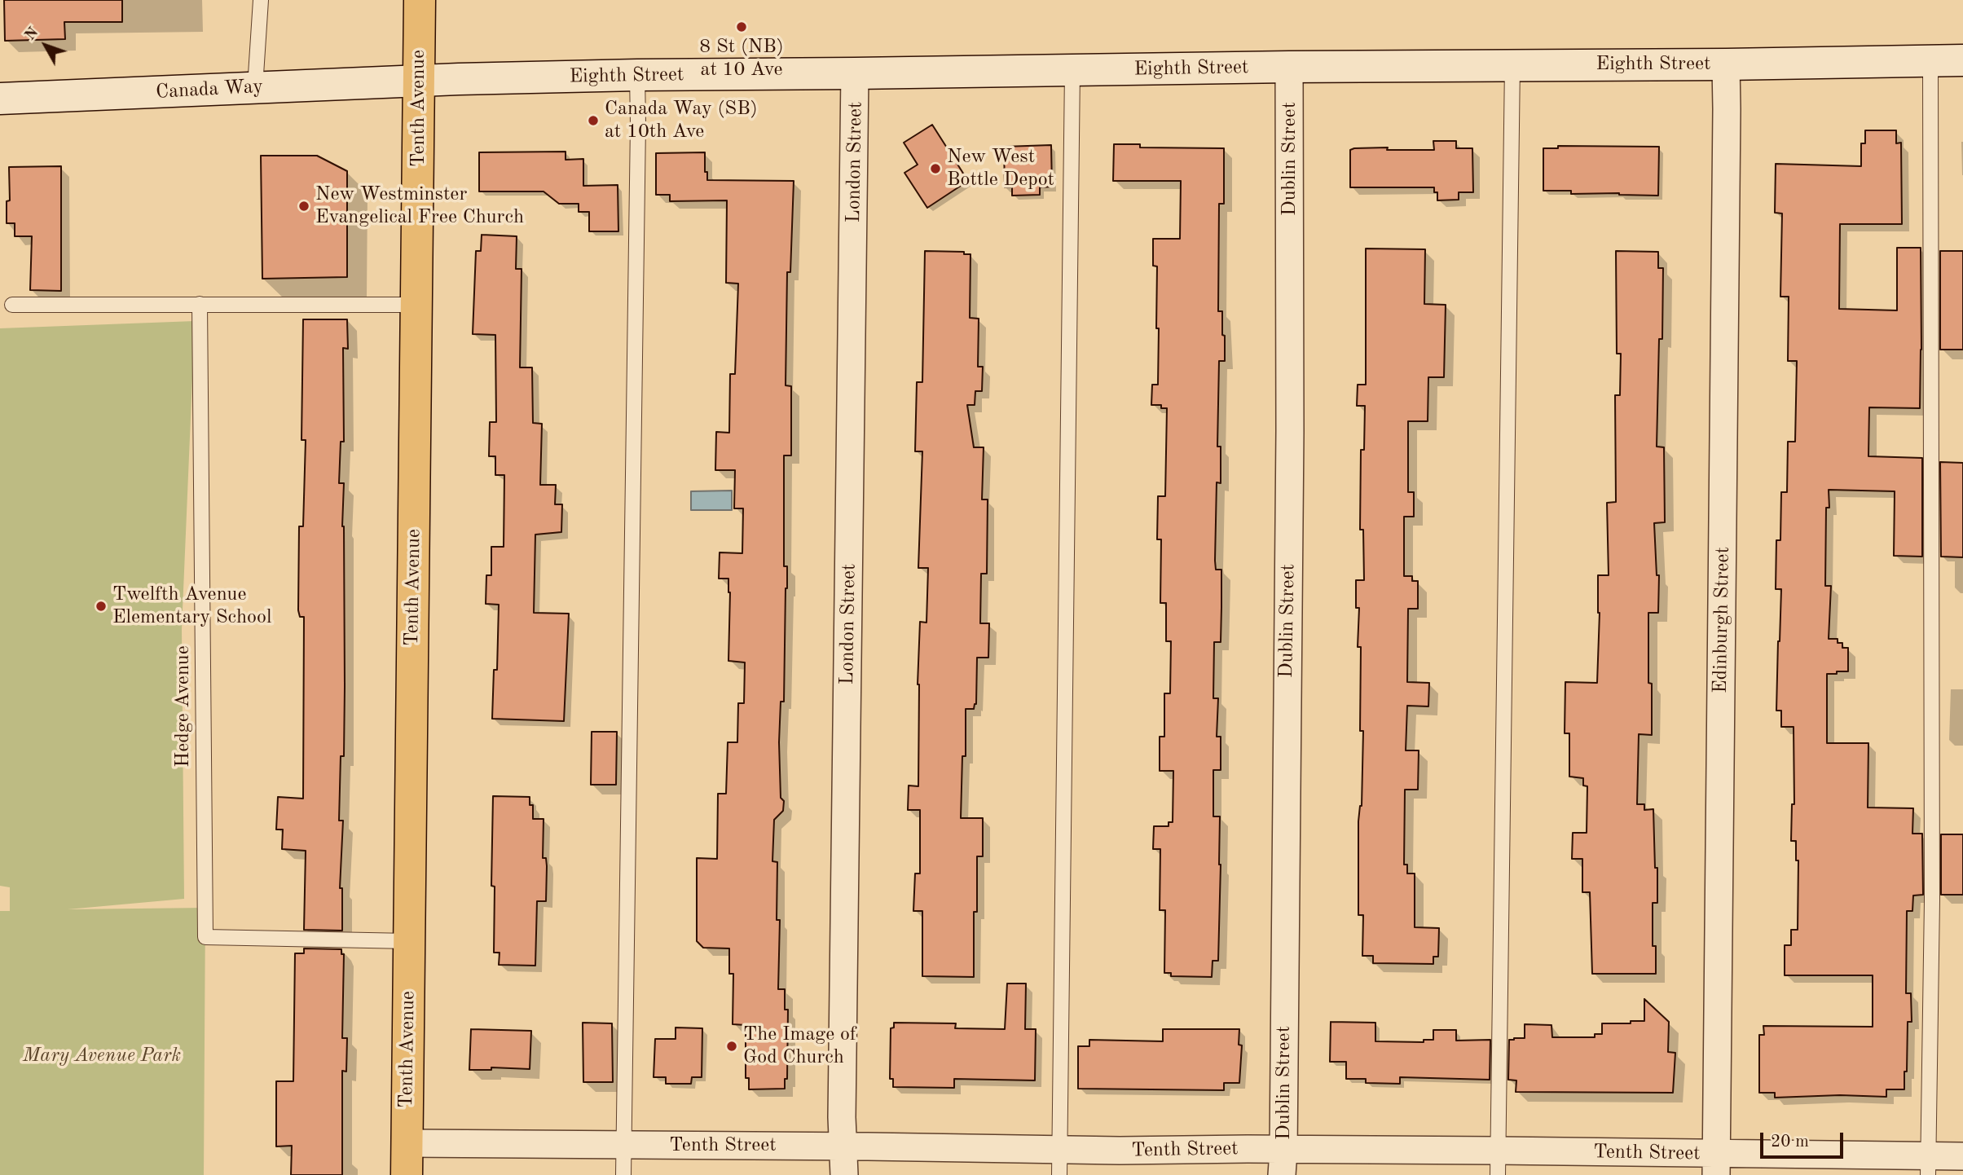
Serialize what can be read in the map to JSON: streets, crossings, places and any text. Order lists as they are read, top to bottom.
{
  "streets": {
    "main road": ["Tenth Avenue"],
    "street": [
      "Eighth Street",
      "Canada Way",
      "Dublin Street",
      "London Street",
      "Edinburgh Street",
      "Tenth Street"
    ],
    "lane": ["Hedge Avenue"]
  },
  "crossings": [
    ["Eighth Street", "Canada Way"],
    ["Eighth Street", "Tenth Avenue"],
    ["Eighth Street", "Dublin Street"],
    ["Eighth Street", "London Street"],
    ["Eighth Street", "Edinburgh Street"],
    ["Canada Way", "Tenth Avenue"],
    ["Tenth Avenue", "Hedge Avenue"],
    ["Tenth Avenue", "Tenth Street"],
    ["Dublin Street", "Tenth Street"],
    ["London Street", "Tenth Street"],
    ["Edinburgh Street", "Tenth Street"]
  ],
  "parks": ["Mary Avenue Park"],
  "places": [
    "8 St (NB) at 10 Ave",
    "Canada Way (SB) at 10th Ave",
    "New West Bottle Depot",
    "New Westminster Evangelical Free Church",
    "Twelfth Avenue Elementary School",
    "The Image of God Church"
  ],
  "scale_bar": "20 m",
  "north": "top left"
}
